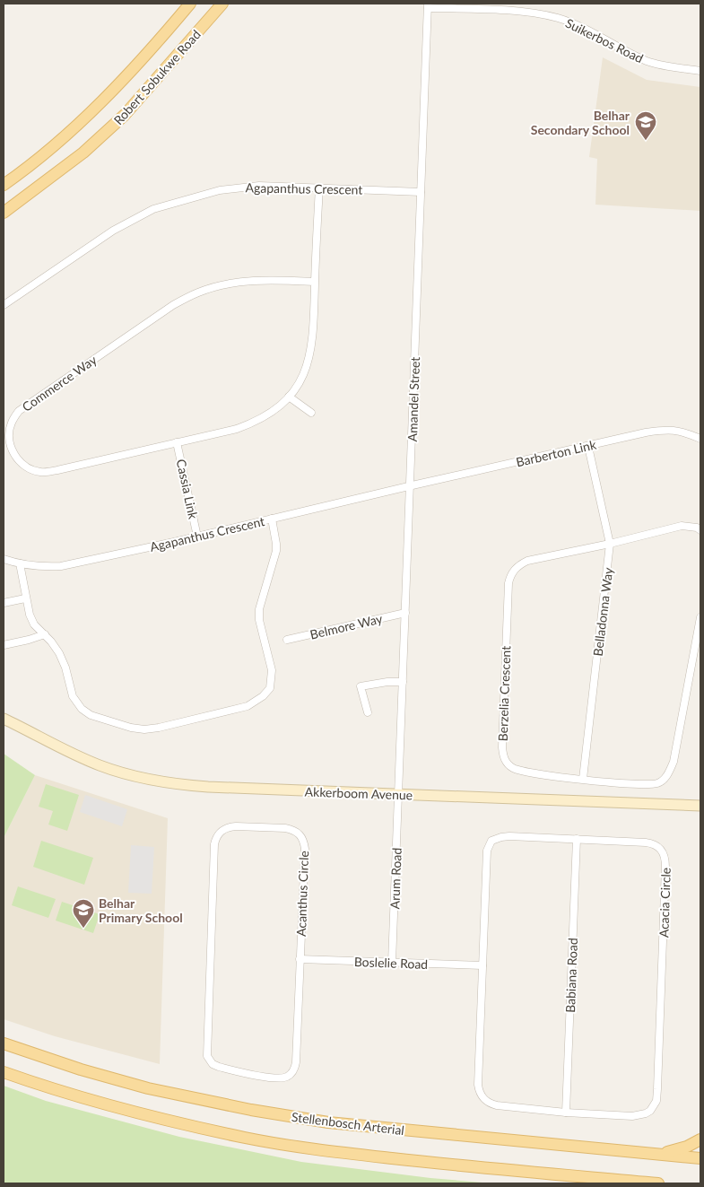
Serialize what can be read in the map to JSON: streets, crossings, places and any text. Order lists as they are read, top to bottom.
{
  "streets": {
    "main road": ["Robert Sobukwe Road", "Akkerboom Avenue", "Stellenbosch Arterial"],
    "street": [
      "Suikerbos Road",
      "Agapanthus Crescent",
      "Commerce Way",
      "Amandel Street",
      "Barberton Link",
      "Cassia Link",
      "Belladonna Way",
      "Belmore Way",
      "Berzelia Crescent",
      "Arum Road",
      "Acanthus Circle",
      "Acacia Circle",
      "Boslelie Road",
      "Babiana Road"
    ]
  },
  "crossings": [
    ["Suikerbos Road", "Amandel Street"],
    ["Agapanthus Crescent", "Commerce Way"],
    ["Agapanthus Crescent", "Amandel Street"],
    ["Agapanthus Crescent", "Barberton Link"],
    ["Agapanthus Crescent", "Cassia Link"],
    ["Commerce Way", "Cassia Link"],
    ["Amandel Street", "Barberton Link"],
    ["Amandel Street", "Belmore Way"],
    ["Amandel Street", "Akkerboom Avenue"],
    ["Amandel Street", "Arum Road"],
    ["Barberton Link", "Belladonna Way"],
    ["Belladonna Way", "Berzelia Crescent"],
    ["Akkerboom Avenue", "Arum Road"],
    ["Arum Road", "Boslelie Road"],
    ["Acanthus Circle", "Boslelie Road"],
    ["Acacia Circle", "Boslelie Road"],
    ["Acacia Circle", "Babiana Road"]
  ],
  "places": {
    "school or university": ["Belhar Secondary School", "Belhar Primary School"]
  }
}
